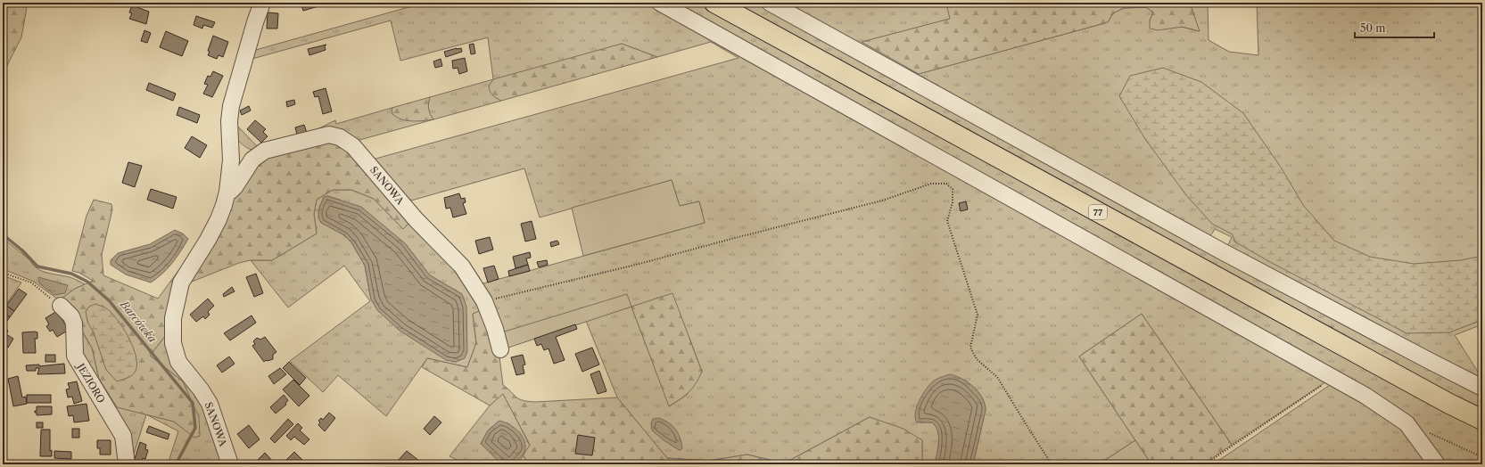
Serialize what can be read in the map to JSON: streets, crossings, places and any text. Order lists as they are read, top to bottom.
{
  "streets": {
    "main road": ["77"],
    "street": ["SANOWA", "JEZIORO"]
  },
  "water": ["Barcówka"],
  "scale_bar": "50 m"
}
